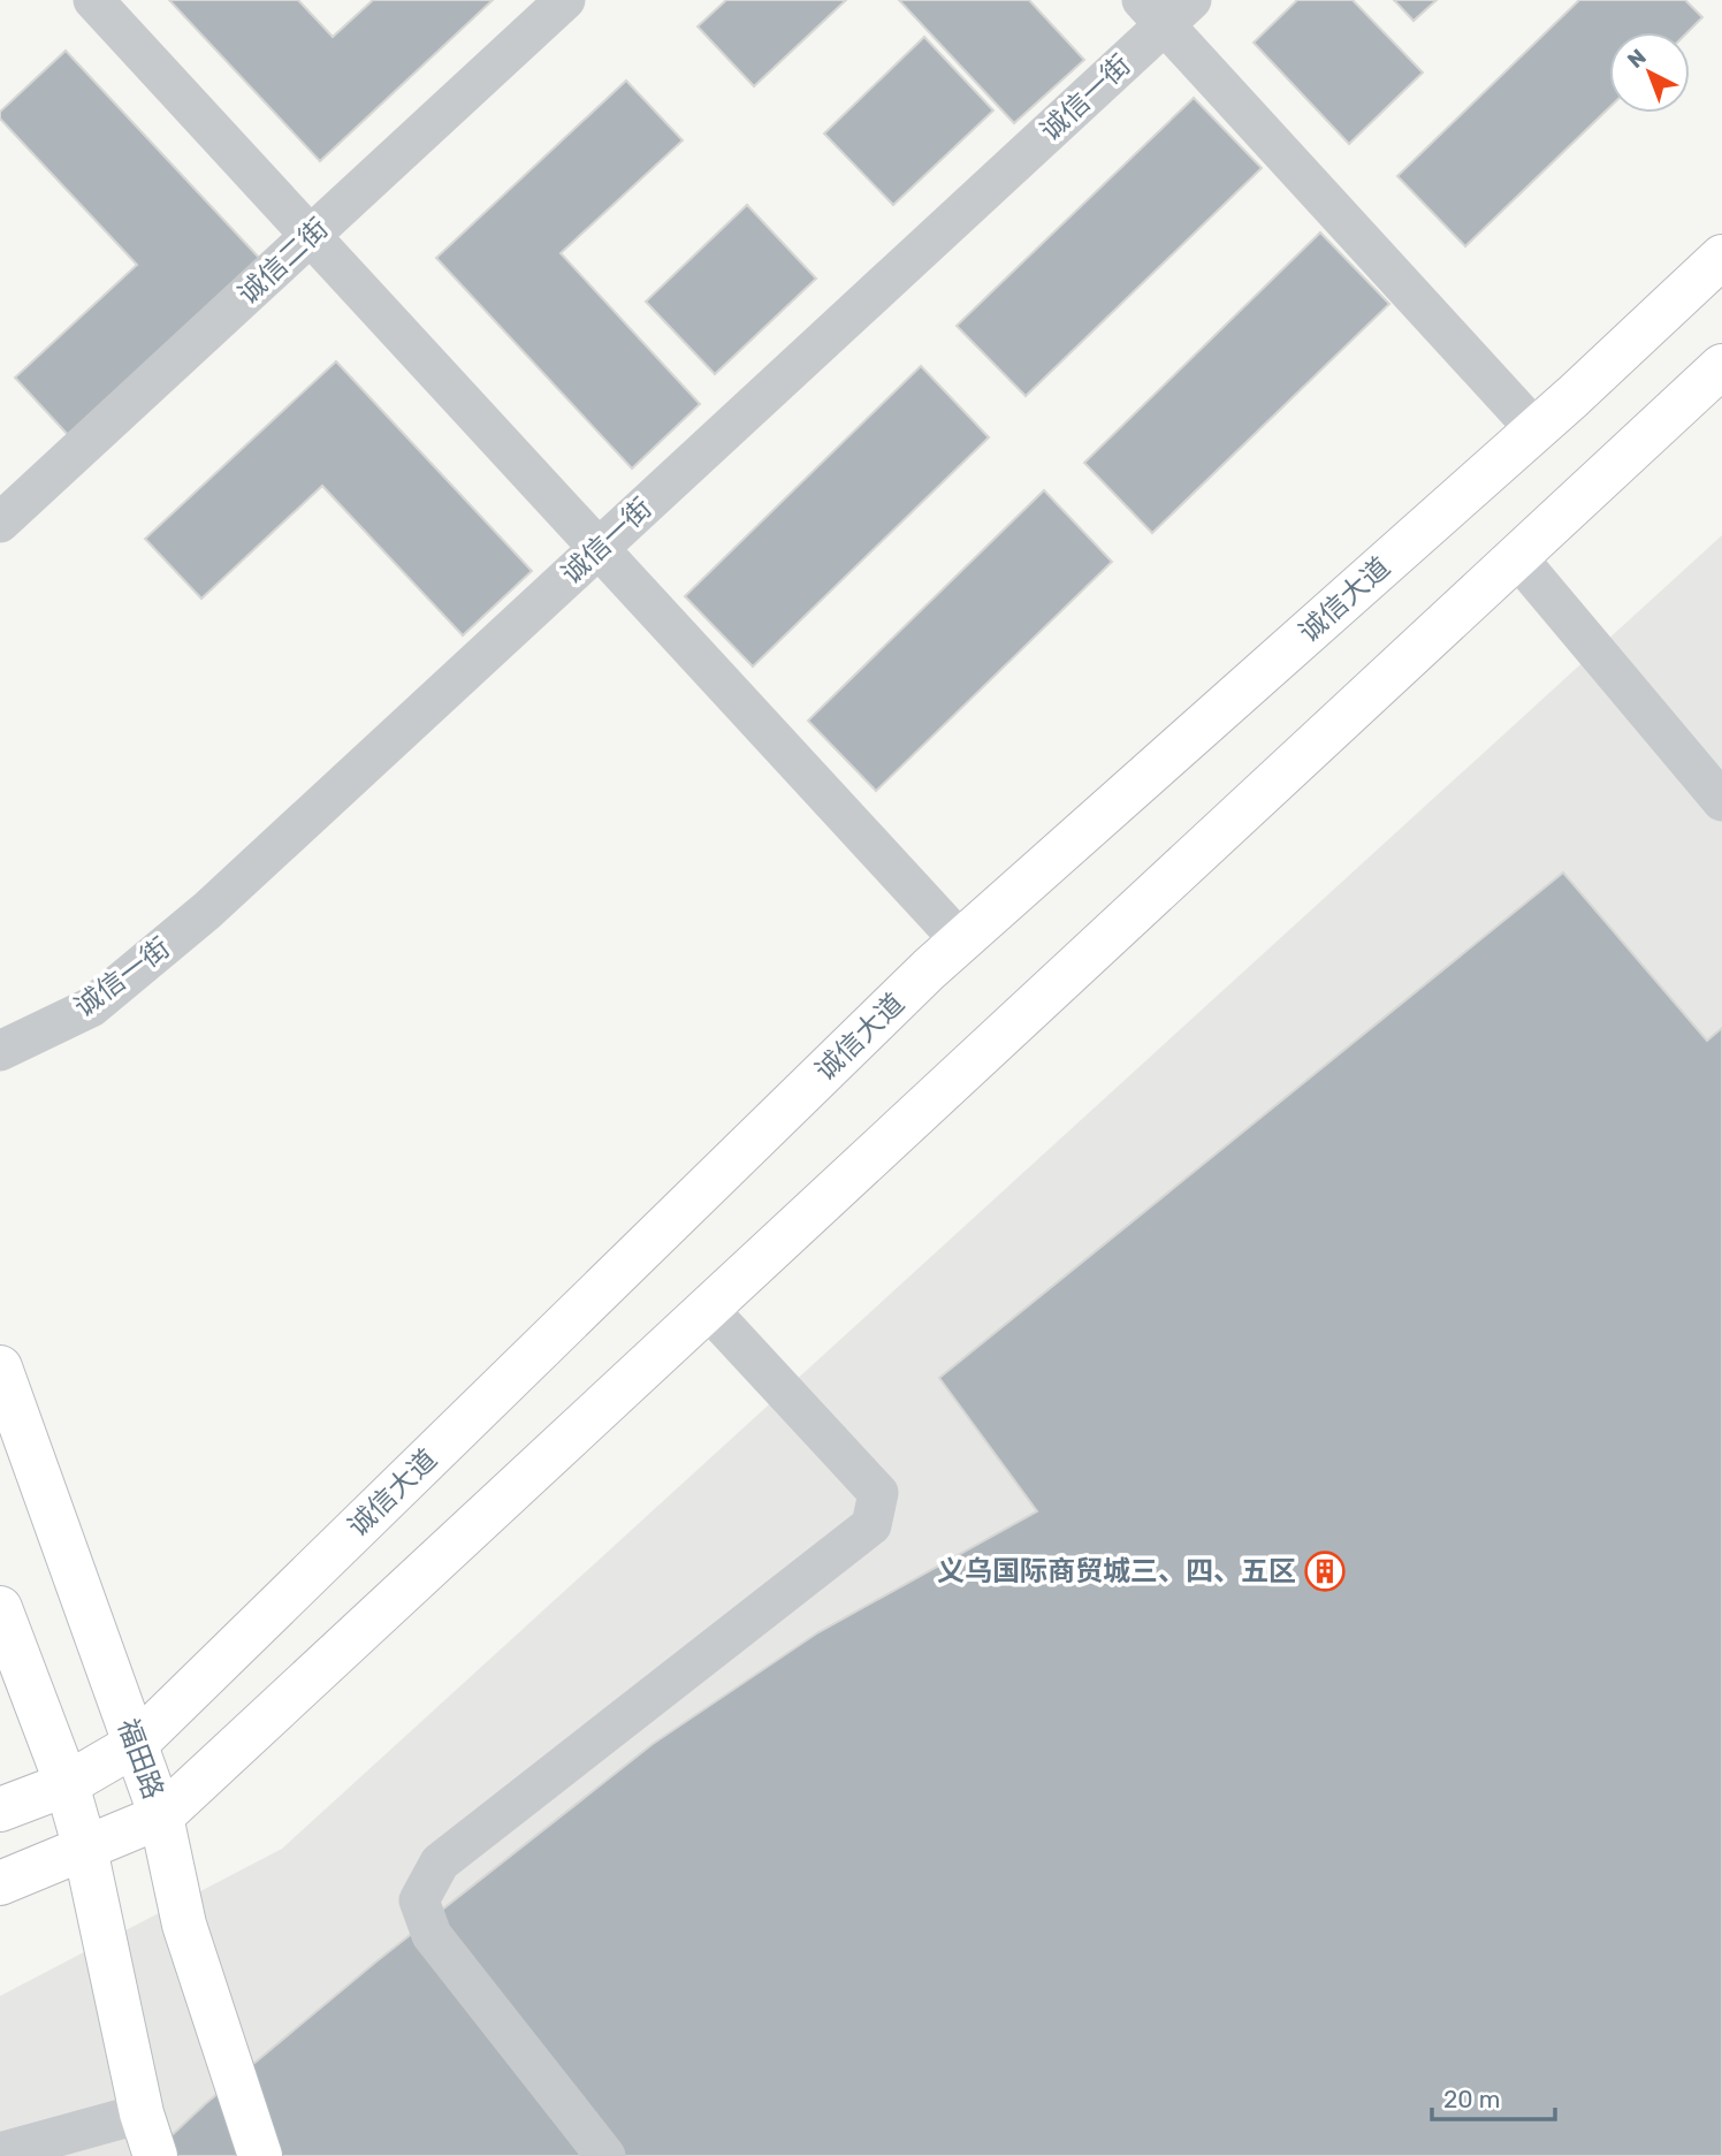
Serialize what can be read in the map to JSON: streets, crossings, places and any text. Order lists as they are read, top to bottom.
{
  "streets": {
    "main road": ["诚信大道", "福田路"],
    "street": ["诚信一街", "诚信二街"]
  },
  "crossings": [
    ["诚信大道", "福田路"]
  ],
  "places": {
    "building": ["义乌国际商贸城三、四、五区"]
  },
  "scale_bar": "20 m",
  "north": "top left"
}
